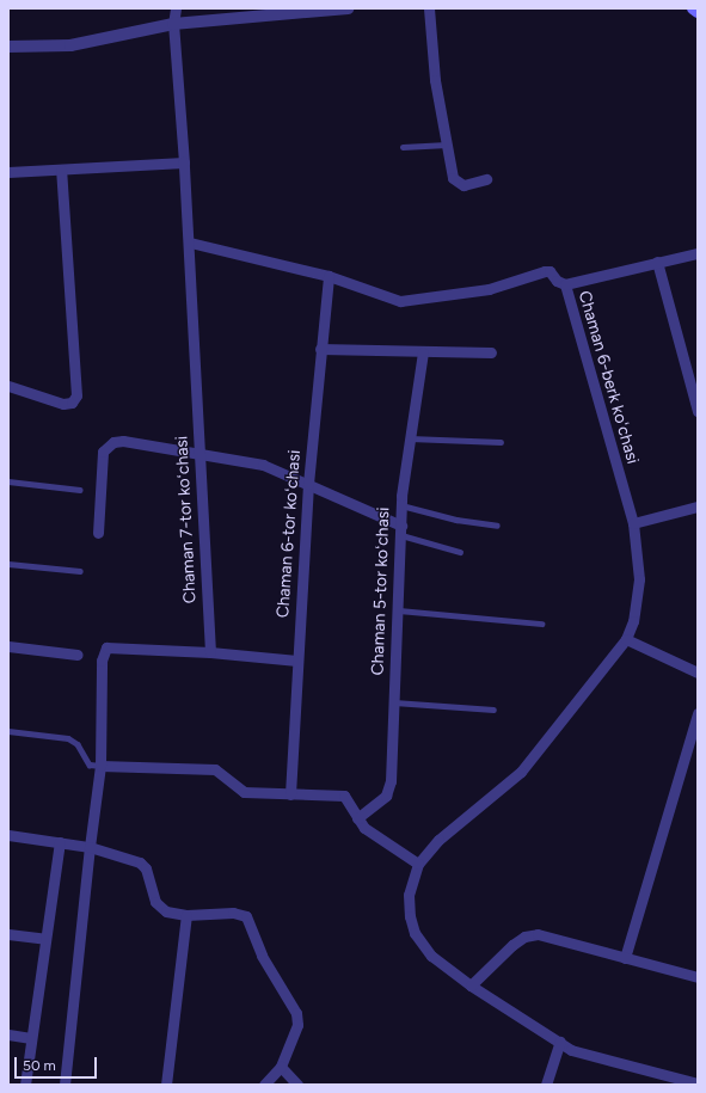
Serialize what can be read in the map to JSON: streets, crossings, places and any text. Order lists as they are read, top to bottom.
{
  "streets": {
    "street": [
      "Chaman 6-berk koʻchasi",
      "Chaman 7-tor koʻchasi",
      "Chaman 6-tor koʻchasi",
      "Chaman 5-tor koʻchasi"
    ]
  },
  "crossings": [
    ["Chaman 6-berk koʻchasi", "Chaman 6-tor koʻchasi"]
  ],
  "scale_bar": "50 m"
}
